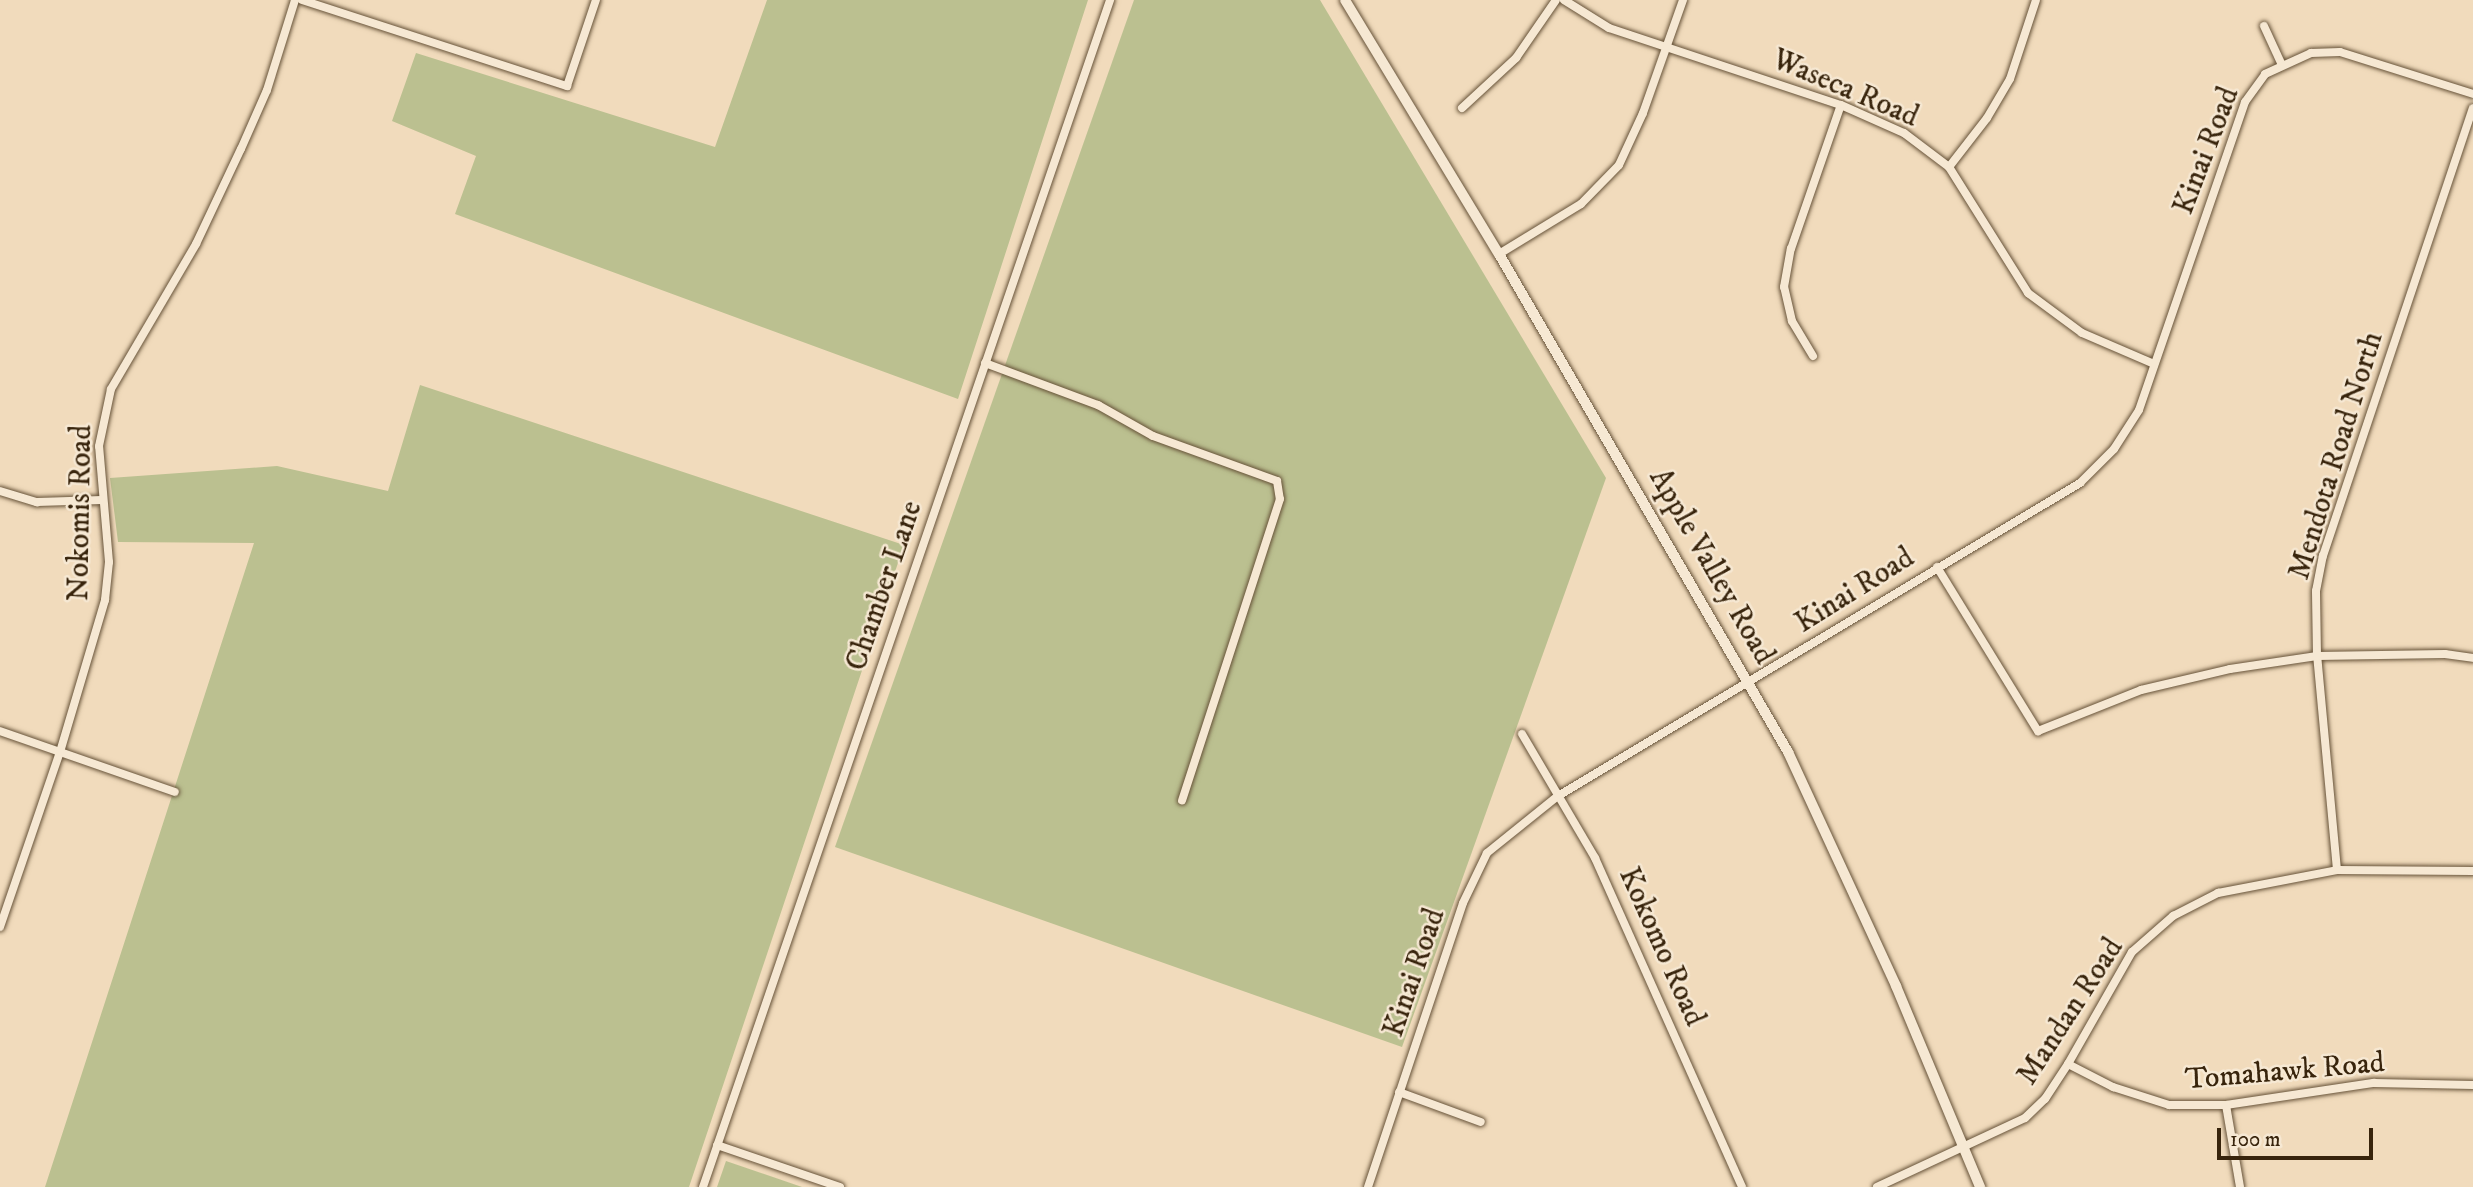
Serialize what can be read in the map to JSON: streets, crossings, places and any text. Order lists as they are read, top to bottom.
{
  "streets": {
    "main road": ["Apple Valley Road"],
    "street": [
      "Waseca Road",
      "Kinai Road",
      "Mendota Road North",
      "Nokomis Road",
      "Chamber Lane",
      "Kokomo Road",
      "Mandan Road",
      "Tomahawk Road"
    ]
  },
  "crossings": [
    ["Waseca Road", "Kinai Road"],
    ["Kinai Road", "Apple Valley Road"],
    ["Kinai Road", "Kokomo Road"],
    ["Mendota Road North", "Mandan Road"],
    ["Apple Valley Road", "Mandan Road"],
    ["Mandan Road", "Tomahawk Road"]
  ],
  "scale_bar": "100 m"
}
